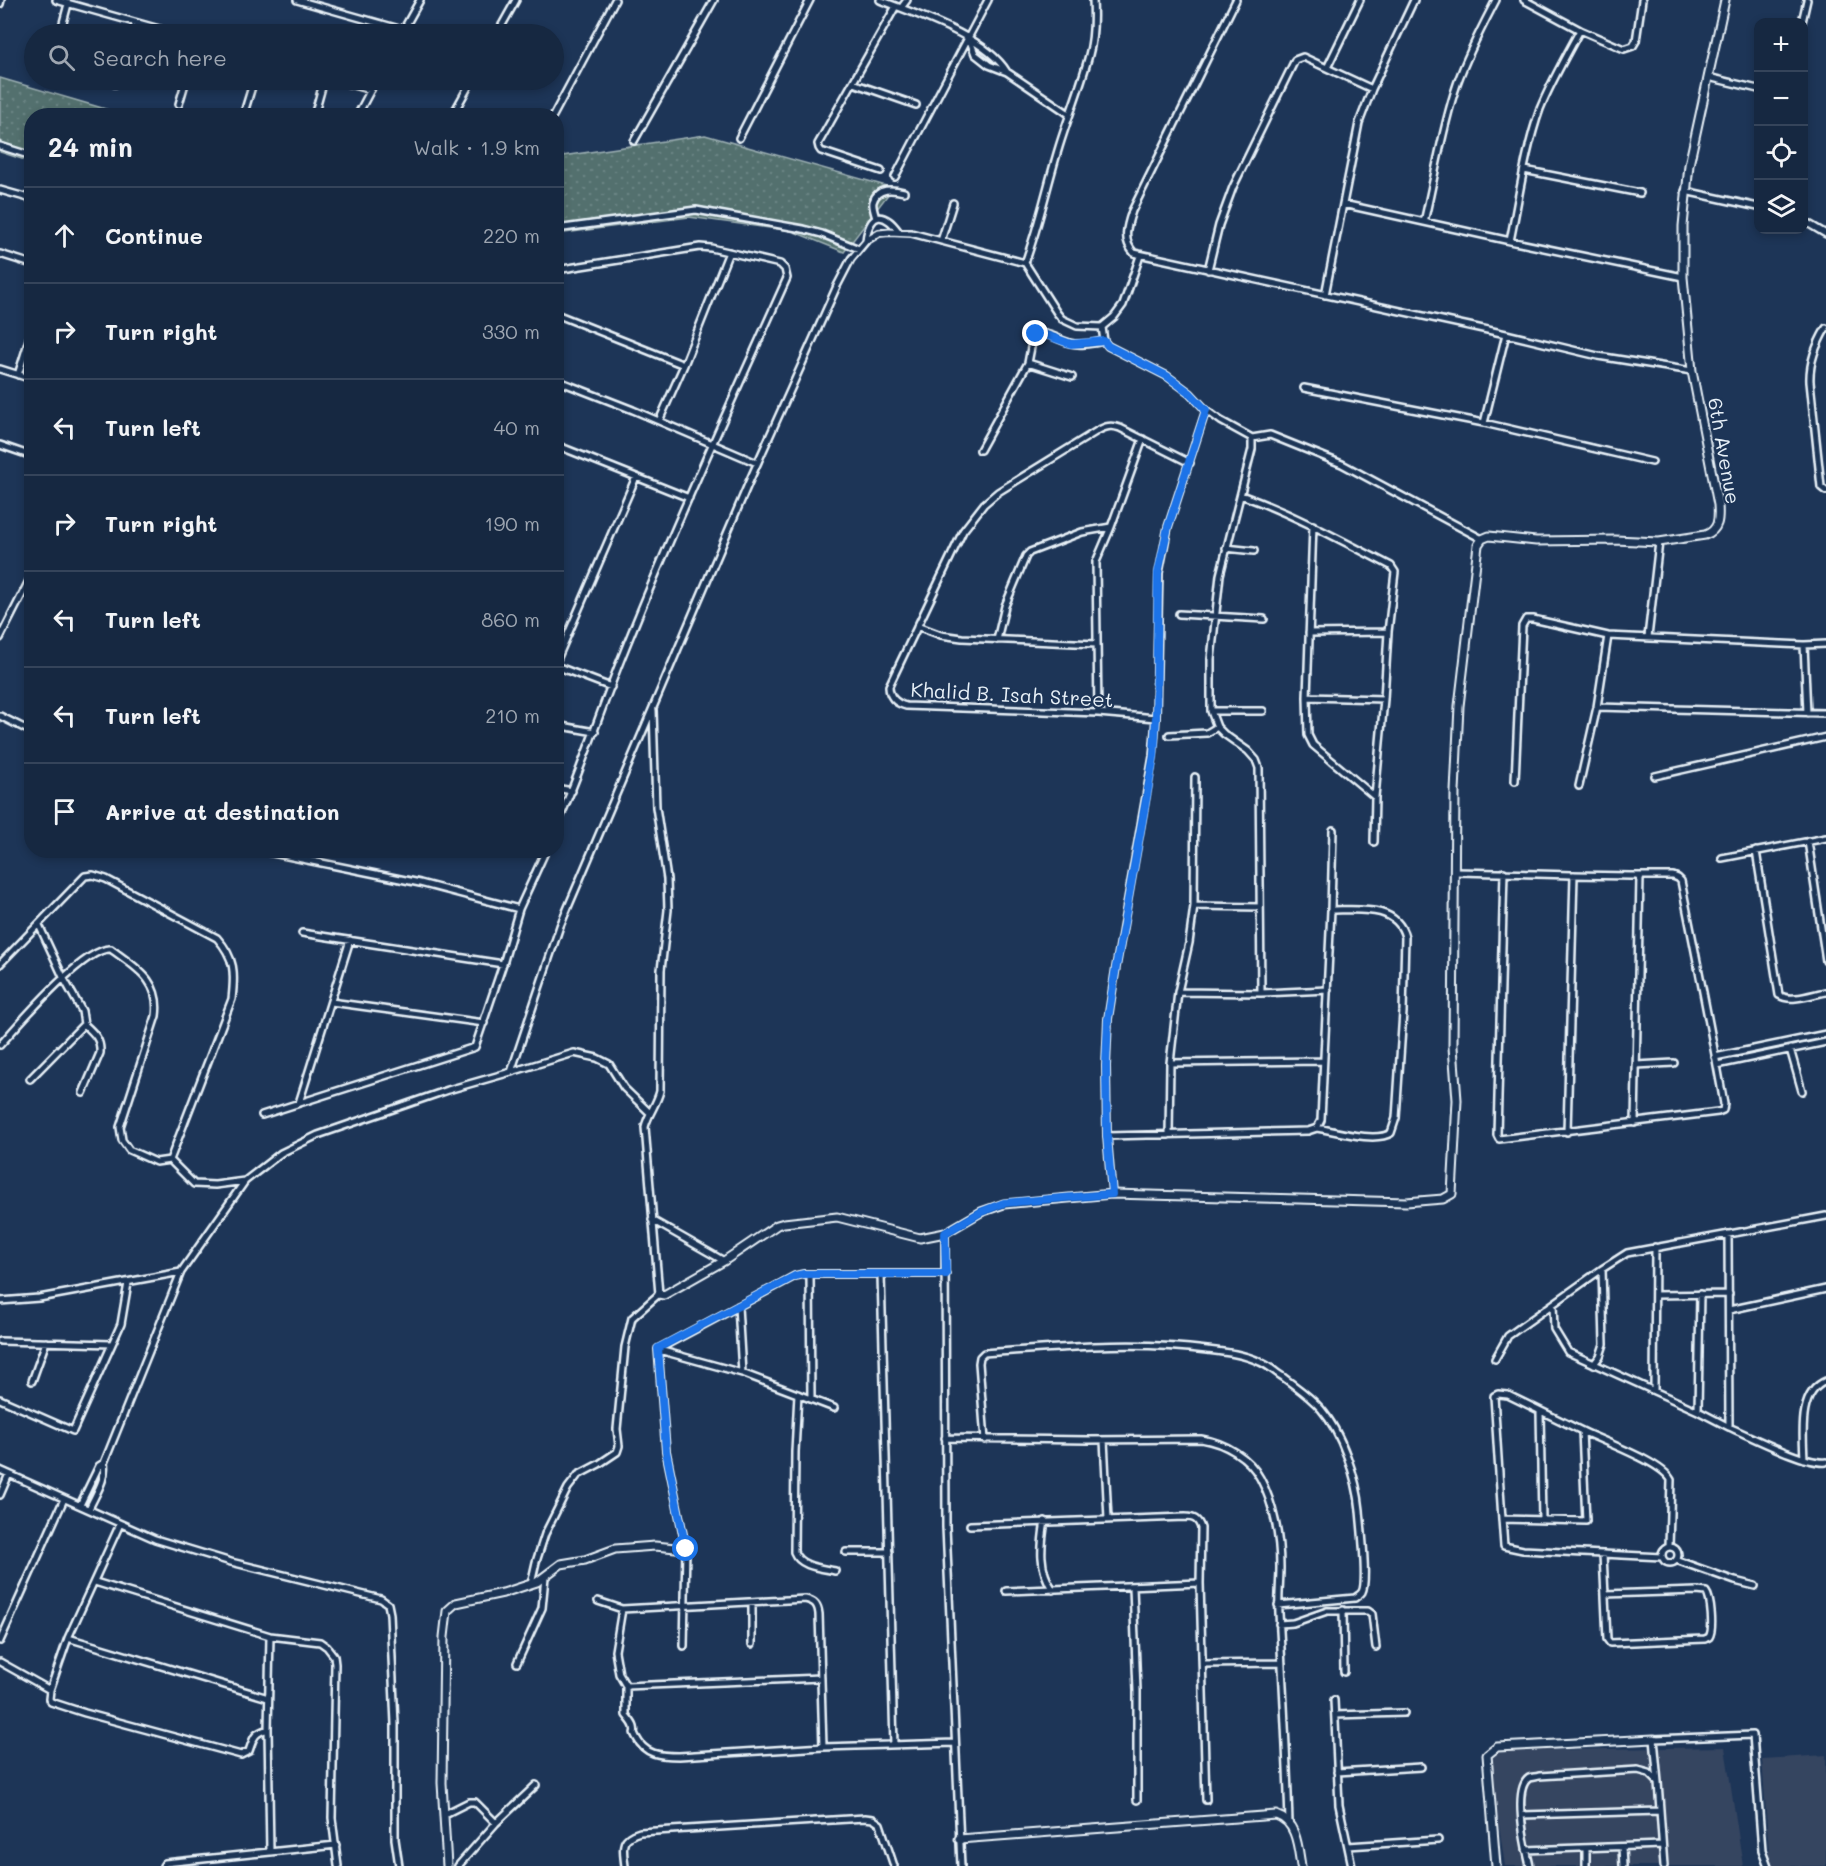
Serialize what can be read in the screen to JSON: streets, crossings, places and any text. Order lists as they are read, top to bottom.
{
  "streets": {
    "street": ["6th Avenue", "Khalid B. Isah Street"]
  },
  "page": {
    "map_buttons": ["+", "−"],
    "search": "Search here",
    "heading": ["24 min", "Walk · 1.9 km"],
    "list": [
      ["Continue", "220 m"],
      ["Turn right", "330 m"],
      ["Turn left", "40 m"],
      ["Turn right", "190 m"],
      ["Turn left", "860 m"],
      ["Turn left", "210 m"],
      "Arrive at destination"
    ]
  }
}
